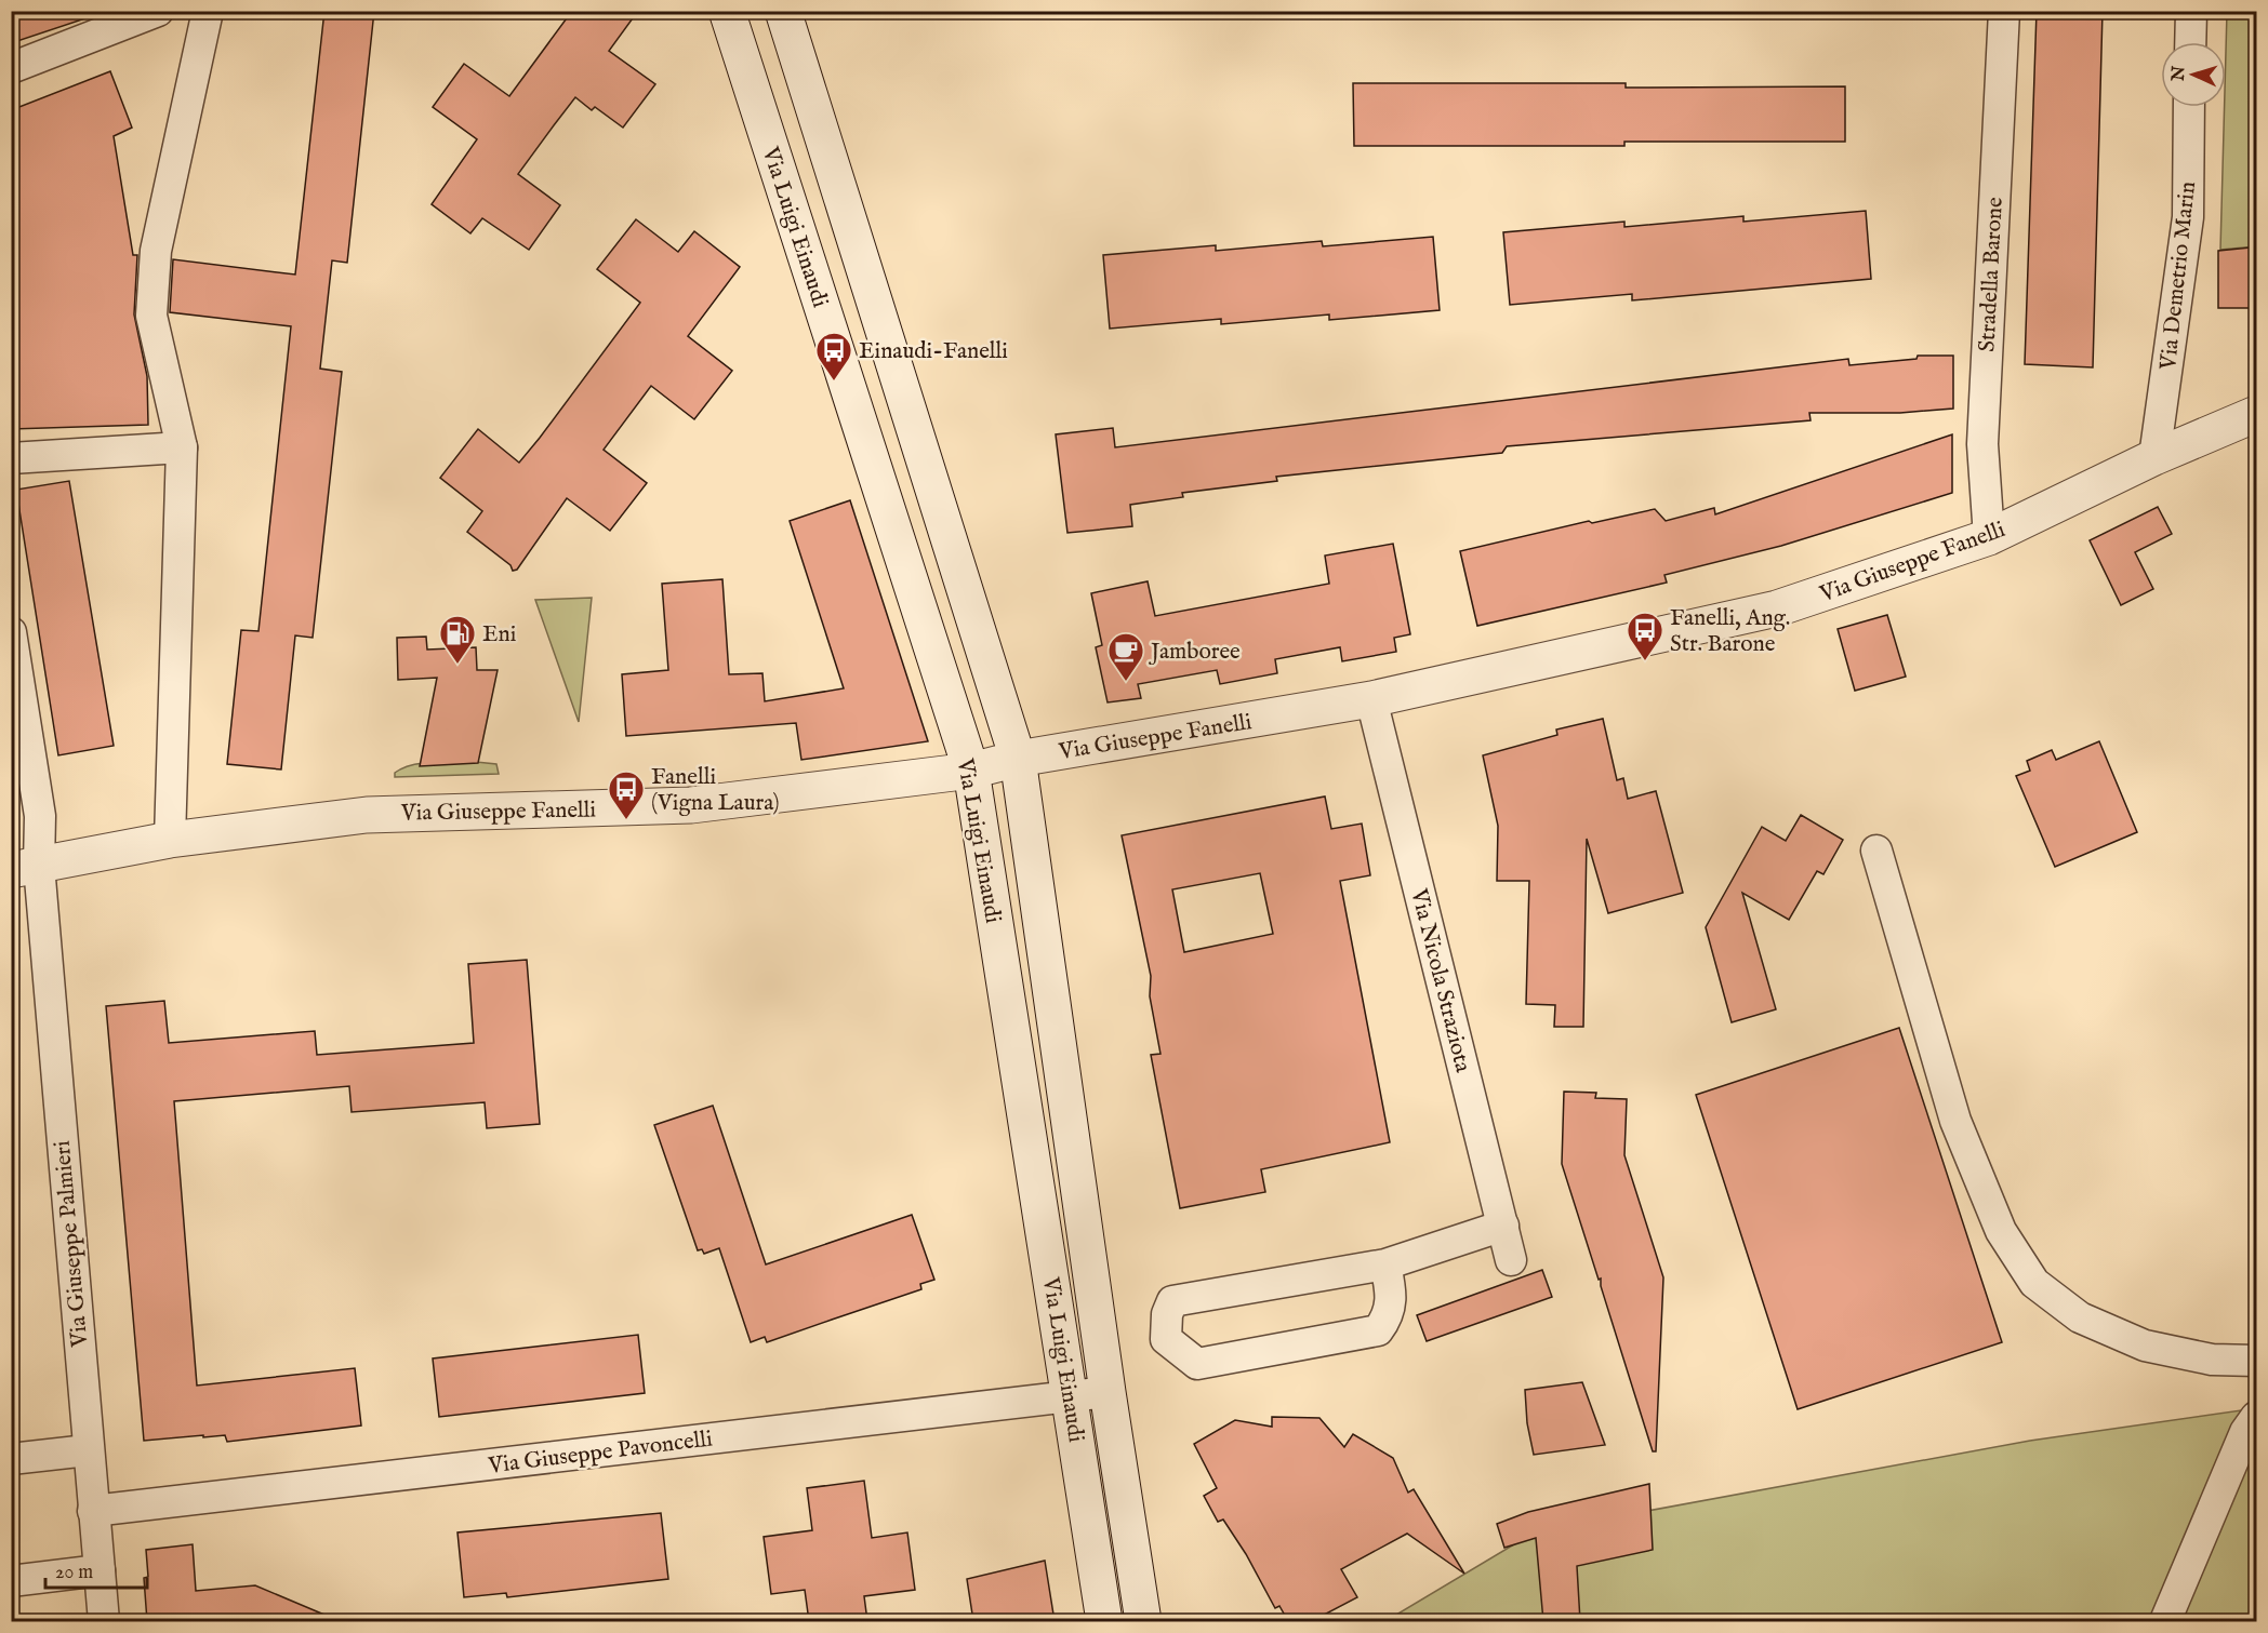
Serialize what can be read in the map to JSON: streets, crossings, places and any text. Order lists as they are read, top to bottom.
{
  "streets": {
    "main road": ["Via Luigi Einaudi", "Via Giuseppe Fanelli"],
    "street": [
      "Stradella Barone",
      "Via Demetrio Marin",
      "Via Nicola Straziota",
      "Via Giuseppe Palmieri",
      "Via Giuseppe Pavoncelli"
    ]
  },
  "crossings": [
    ["Via Luigi Einaudi", "Via Giuseppe Fanelli"],
    ["Via Luigi Einaudi", "Via Giuseppe Pavoncelli"],
    ["Stradella Barone", "Via Giuseppe Fanelli"],
    ["Via Demetrio Marin", "Via Giuseppe Fanelli"],
    ["Via Giuseppe Fanelli", "Via Nicola Straziota"],
    ["Via Giuseppe Fanelli", "Via Giuseppe Palmieri"],
    ["Via Giuseppe Palmieri", "Via Giuseppe Pavoncelli"]
  ],
  "places": {
    "bus stop": ["Einaudi-Fanelli", "Fanelli, Ang. Str. Barone", "Fanelli (Vigna Laura)"],
    "fuel station": ["Eni"],
    "cafe": ["Jamboree"]
  },
  "scale_bar": "20 m",
  "north": "left"
}
